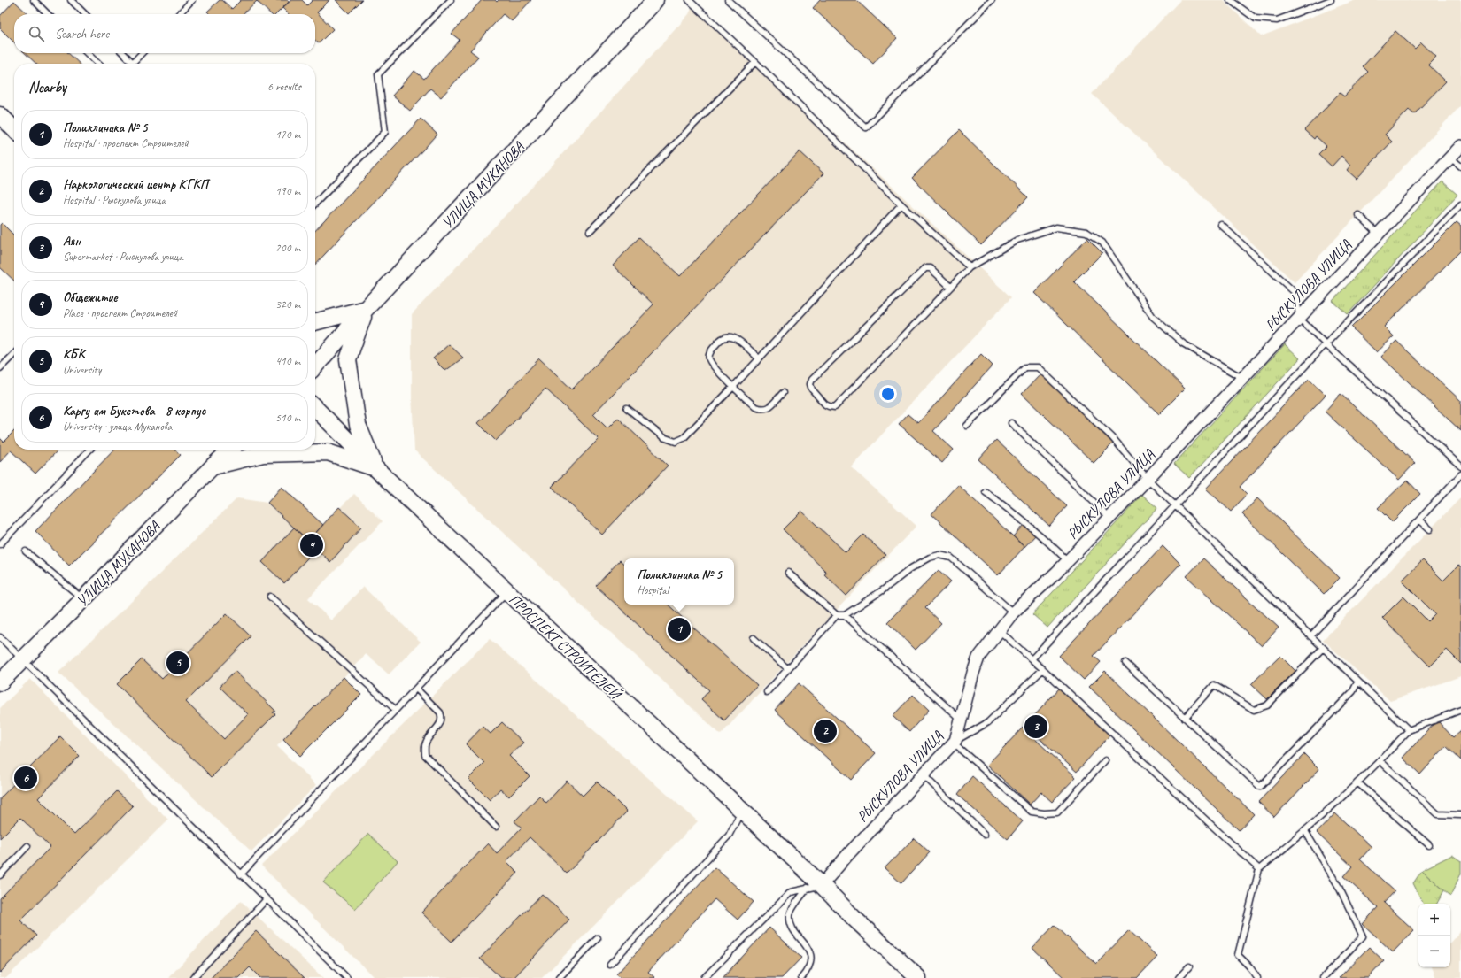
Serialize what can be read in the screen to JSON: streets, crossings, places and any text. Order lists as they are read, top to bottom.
{
  "streets": {
    "main road": ["УЛИЦА МУКАНОВА", "ПРОСПЕКТ СТРОИТЕЛЕЙ"],
    "street": ["РЫСКУЛОВА УЛИЦА"]
  },
  "crossings": [
    ["РЫСКУЛОВА УЛИЦА", "ПРОСПЕКТ СТРОИТЕЛЕЙ"]
  ],
  "page": {
    "search": "Search here",
    "heading": ["Nearby", "6 results"],
    "list": [
      {
        "mark": "1",
        "name": "Поликлиника № 5",
        "note": "Hospital · проспект Строителей",
        "value": "170 m"
      },
      {
        "mark": "2",
        "name": "Наркологический центр КГКП",
        "note": "Hospital · Рыскулова улица",
        "value": "190 m"
      },
      {
        "mark": "3",
        "name": "Аян",
        "note": "Supermarket · Рыскулова улица",
        "value": "200 m"
      },
      {
        "mark": "4",
        "name": "Общежитие",
        "note": "Place · проспект Строителей",
        "value": "320 m"
      },
      {
        "mark": "5",
        "name": "КБК",
        "note": "University",
        "value": "410 m"
      },
      {
        "mark": "6",
        "name": "Каргу им Букетова - 8 корпус",
        "note": "University · улица Муканова",
        "value": "510 m"
      }
    ],
    "pins": [
      "4",
      "1",
      "5",
      "3",
      "2",
      "6"
    ],
    "popup": ["Поликлиника № 5", "Hospital"],
    "map_buttons": ["+", "−"]
  }
}
